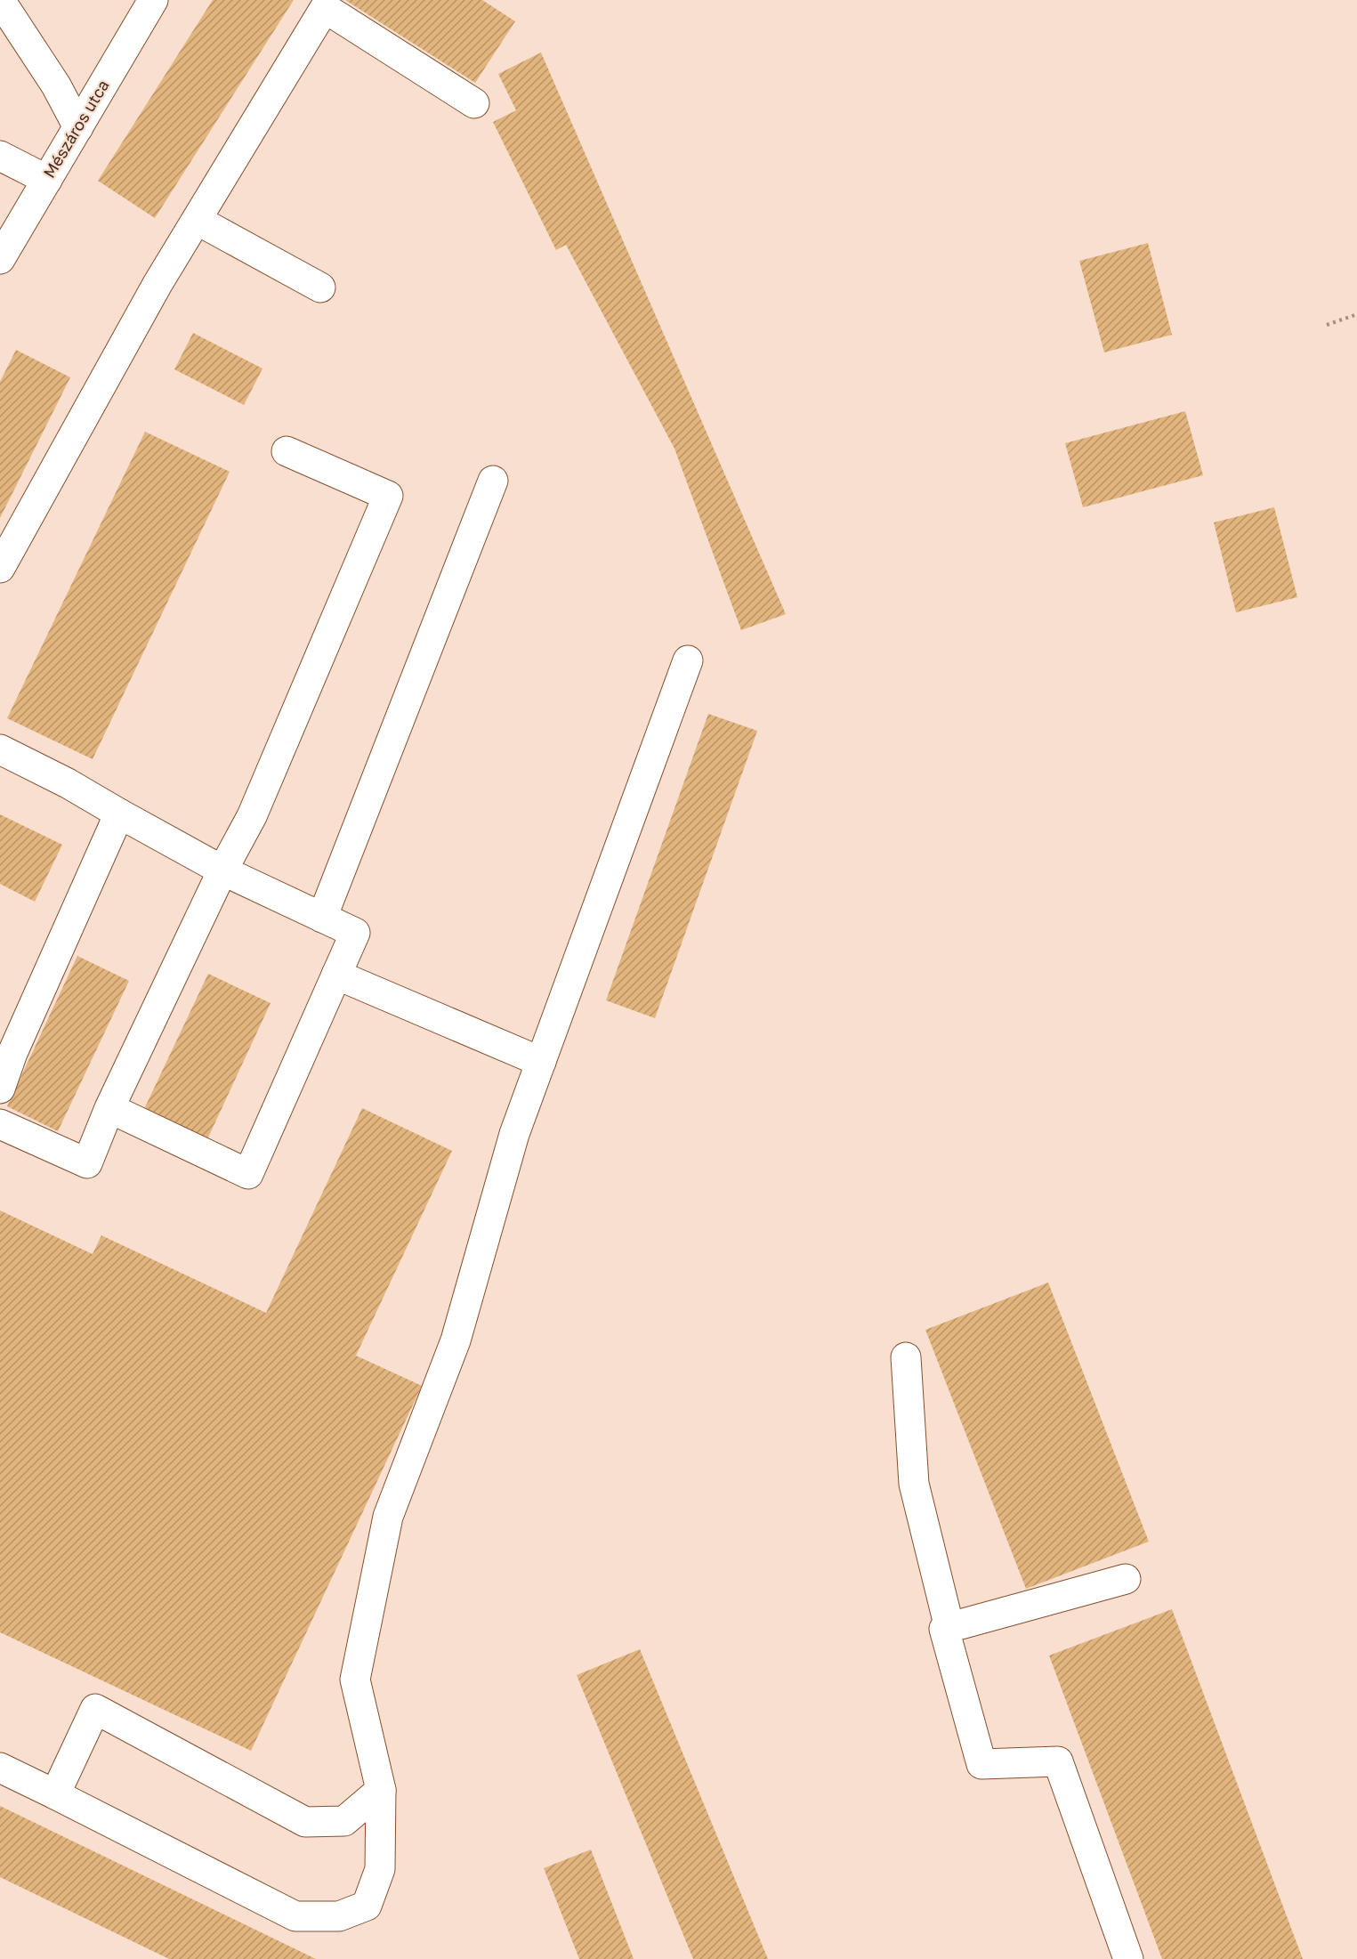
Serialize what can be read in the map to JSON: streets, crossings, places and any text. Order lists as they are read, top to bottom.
{
  "streets": {
    "street": ["Mészáros utca"]
  }
}
